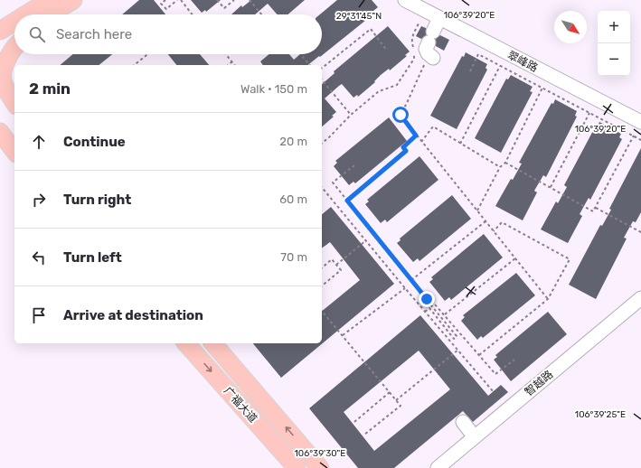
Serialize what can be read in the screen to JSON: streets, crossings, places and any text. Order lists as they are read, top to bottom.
{
  "streets": {
    "main road": ["广福大道"],
    "street": ["翠峰路", "智越路"]
  },
  "north": "bottom right",
  "page": {
    "map_buttons": ["+", "−"],
    "search": "Search here",
    "heading": ["2 min", "Walk · 150 m"],
    "list": [
      ["Continue", "20 m"],
      ["Turn right", "60 m"],
      ["Turn left", "70 m"],
      "Arrive at destination"
    ]
  },
  "coordinates": [
    "106°39'20\"E",
    "29°31'45\"N",
    "106°39'25\"E",
    "106°39'30\"E"
  ]
}
